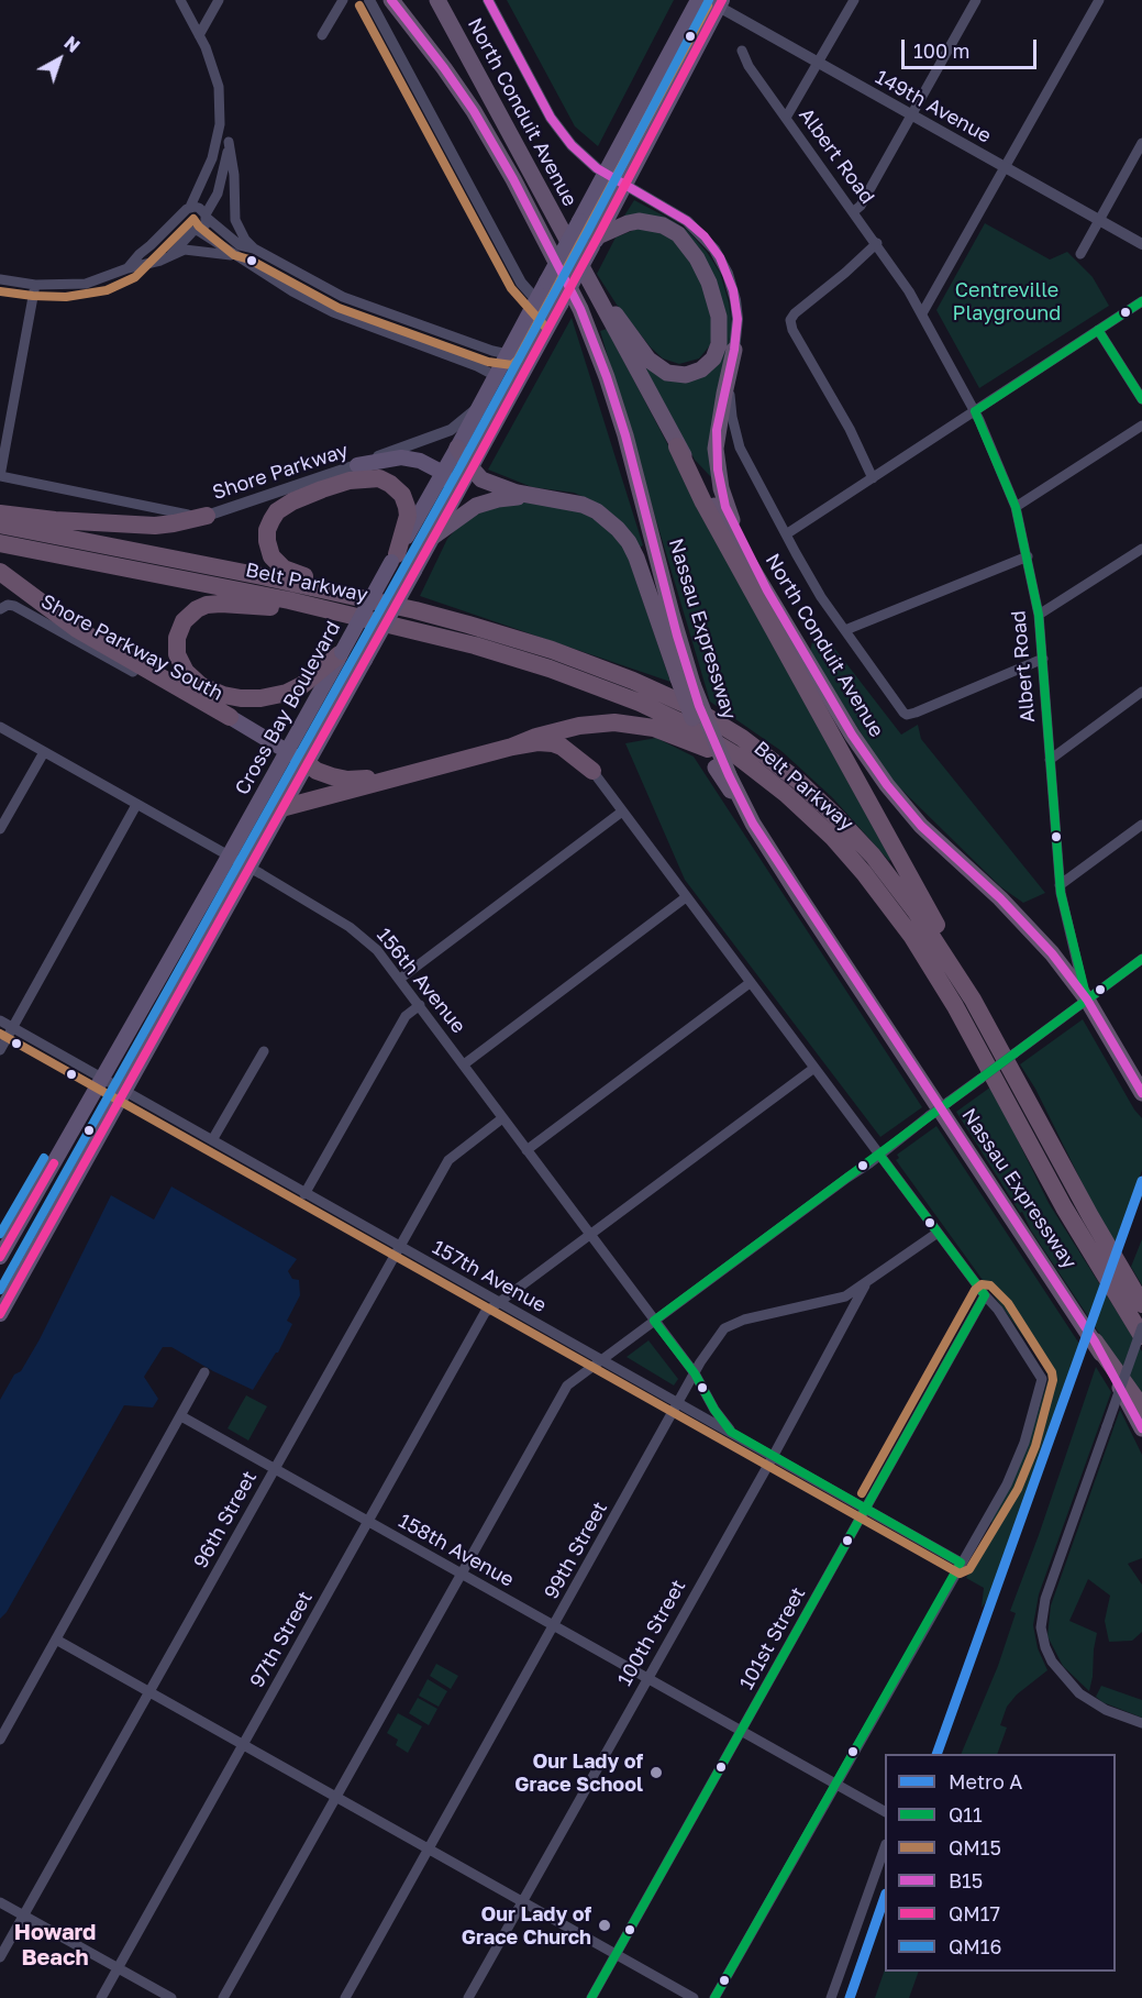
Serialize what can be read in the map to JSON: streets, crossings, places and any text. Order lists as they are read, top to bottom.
{
  "streets": {
    "highway": ["North Conduit Avenue", "Belt Parkway", "Nassau Expressway"],
    "main road": ["Shore Parkway South", "Cross Bay Boulevard"],
    "street": [
      "149th Avenue",
      "Albert Road",
      "Shore Parkway",
      "156th Avenue",
      "157th Avenue",
      "96th Street",
      "158th Avenue",
      "99th Street",
      "100th Street",
      "101st Street",
      "97th Street"
    ]
  },
  "crossings": [
    ["North Conduit Avenue", "Albert Road"],
    ["North Conduit Avenue", "Cross Bay Boulevard"],
    ["Shore Parkway", "Cross Bay Boulevard"],
    ["Shore Parkway South", "Cross Bay Boulevard"],
    ["Cross Bay Boulevard", "156th Avenue"],
    ["Cross Bay Boulevard", "157th Avenue"],
    ["156th Avenue", "157th Avenue"],
    ["156th Avenue", "96th Street"],
    ["156th Avenue", "99th Street"],
    ["156th Avenue", "97th Street"],
    ["157th Avenue", "96th Street"],
    ["157th Avenue", "99th Street"],
    ["157th Avenue", "100th Street"],
    ["157th Avenue", "101st Street"],
    ["157th Avenue", "97th Street"],
    ["96th Street", "158th Avenue"],
    ["158th Avenue", "99th Street"],
    ["158th Avenue", "100th Street"],
    ["158th Avenue", "101st Street"],
    ["158th Avenue", "97th Street"],
    ["99th Street", "100th Street"]
  ],
  "districts": ["Howard Beach"],
  "parks": ["Centreville Playground"],
  "places": ["Our Lady of Grace School", "Our Lady of Grace Church"],
  "lines": [
    "transit line B15",
    "transit line QM17",
    "transit line QM16",
    "transit line QM15",
    "transit line Q11",
    "metro line A"
  ],
  "legend": [
    "Metro A",
    "Q11",
    "QM15",
    "B15",
    "QM17",
    "QM16"
  ],
  "scale_bar": "100 m",
  "north": "top right"
}
